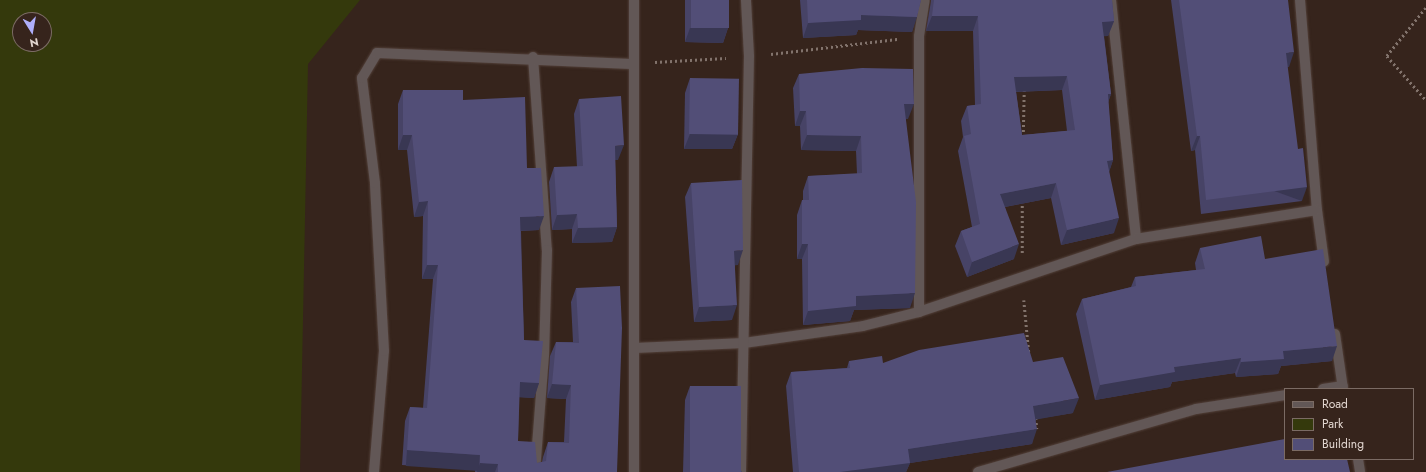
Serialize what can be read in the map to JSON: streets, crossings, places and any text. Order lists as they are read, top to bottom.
{
  "legend": ["Road", "Park", "Building"],
  "north": "bottom"
}
